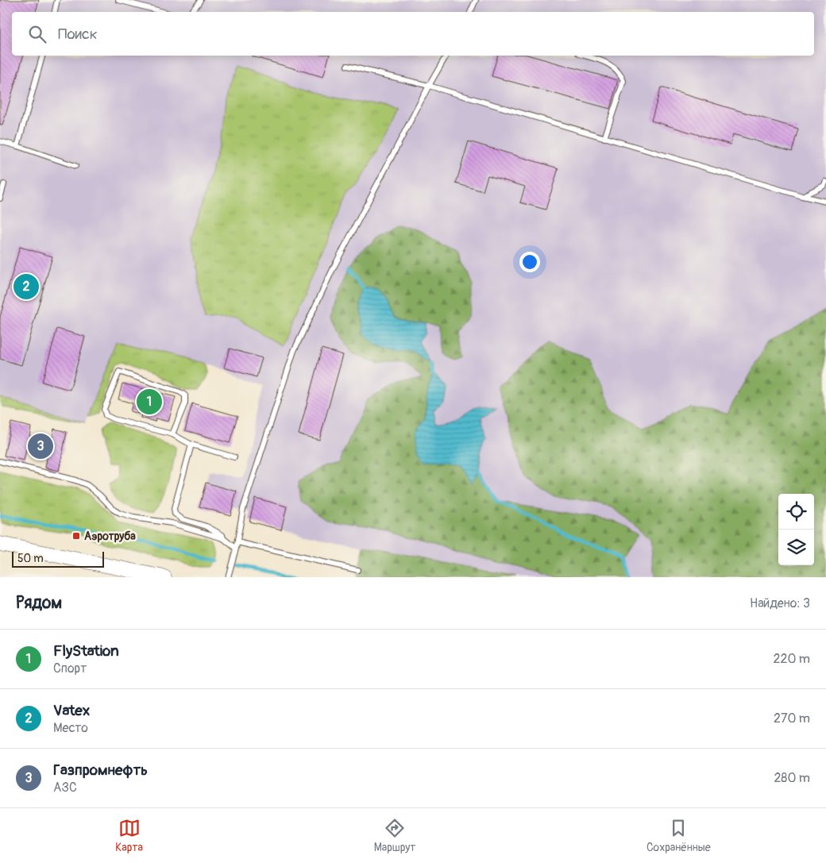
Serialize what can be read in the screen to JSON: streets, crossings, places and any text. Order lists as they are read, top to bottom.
{
  "places": {
    "transit": ["Аэротруба"]
  },
  "scale_bar": "50 m",
  "page": {
    "search": "Поиск",
    "pins": ["2", "1", "3"],
    "scale": "50 m",
    "heading": ["Рядом", "Найдено: 3"],
    "list": [
      {
        "mark": "1",
        "name": "FlyStation",
        "note": "Спорт",
        "value": "220 m"
      },
      {
        "mark": "2",
        "name": "Vatex",
        "note": "Место",
        "value": "270 m"
      },
      {
        "mark": "3",
        "name": "Газпромнефть",
        "note": "АЗС",
        "value": "280 m"
      }
    ],
    "nav": ["Карта", "Маршрут", "Сохранённые"]
  }
}
